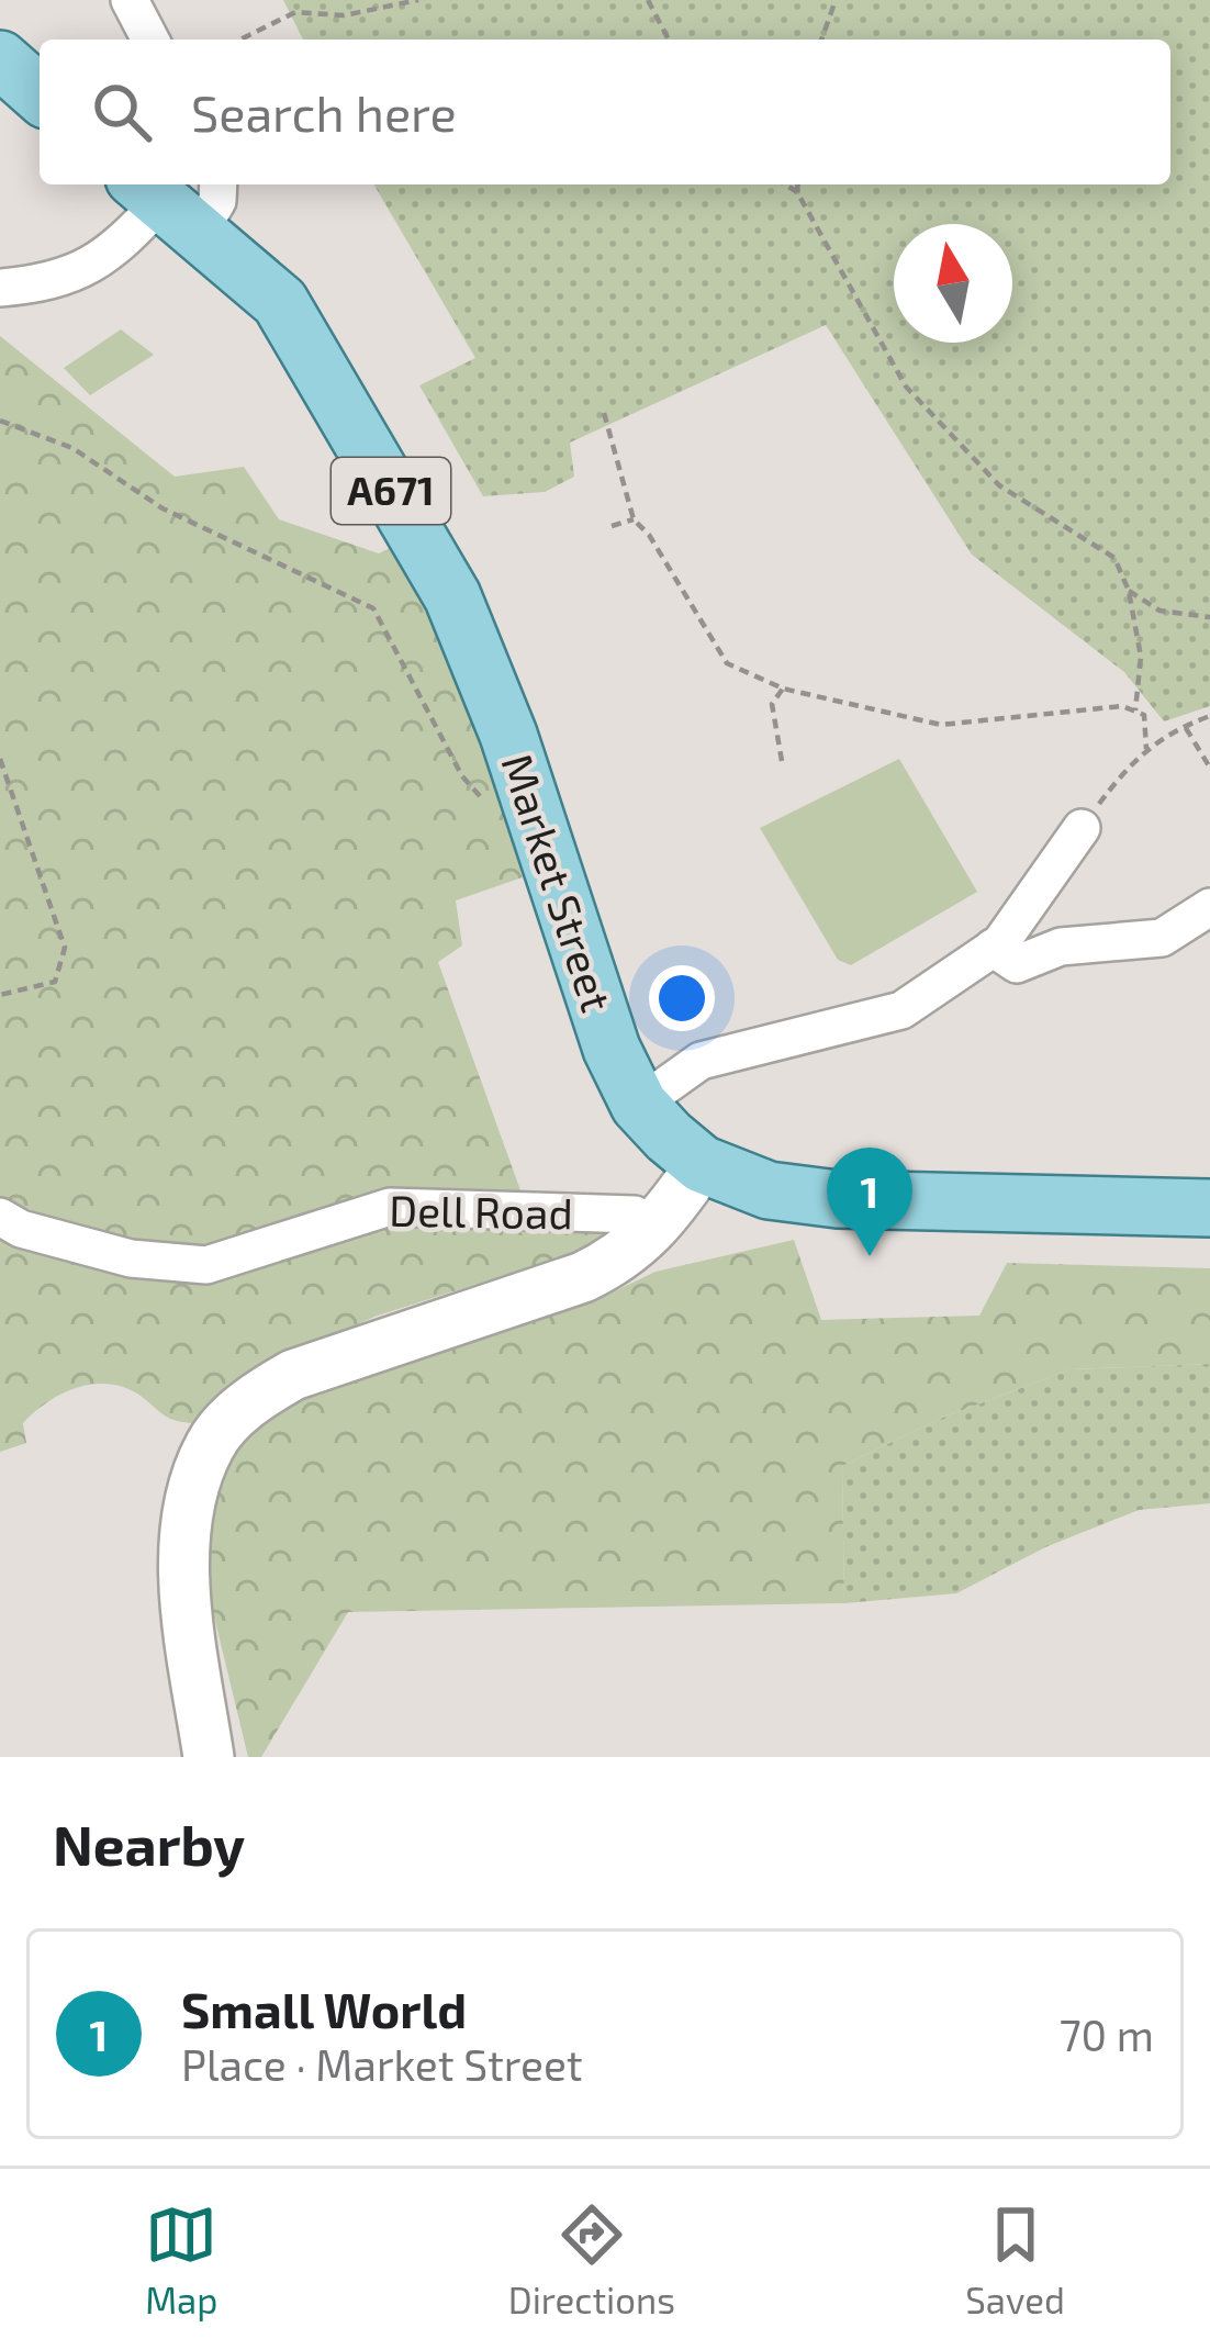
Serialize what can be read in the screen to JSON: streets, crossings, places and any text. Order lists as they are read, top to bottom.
{
  "streets": {
    "main road": ["A671", "Market Street"],
    "street": ["Dell Road"]
  },
  "north": "top",
  "page": {
    "search": "Search here",
    "pins": "1",
    "heading": "Nearby",
    "list": [
      {
        "mark": "1",
        "name": "Small World",
        "note": "Place · Market Street",
        "value": "70 m"
      }
    ],
    "nav": ["Map", "Directions", "Saved"]
  }
}
